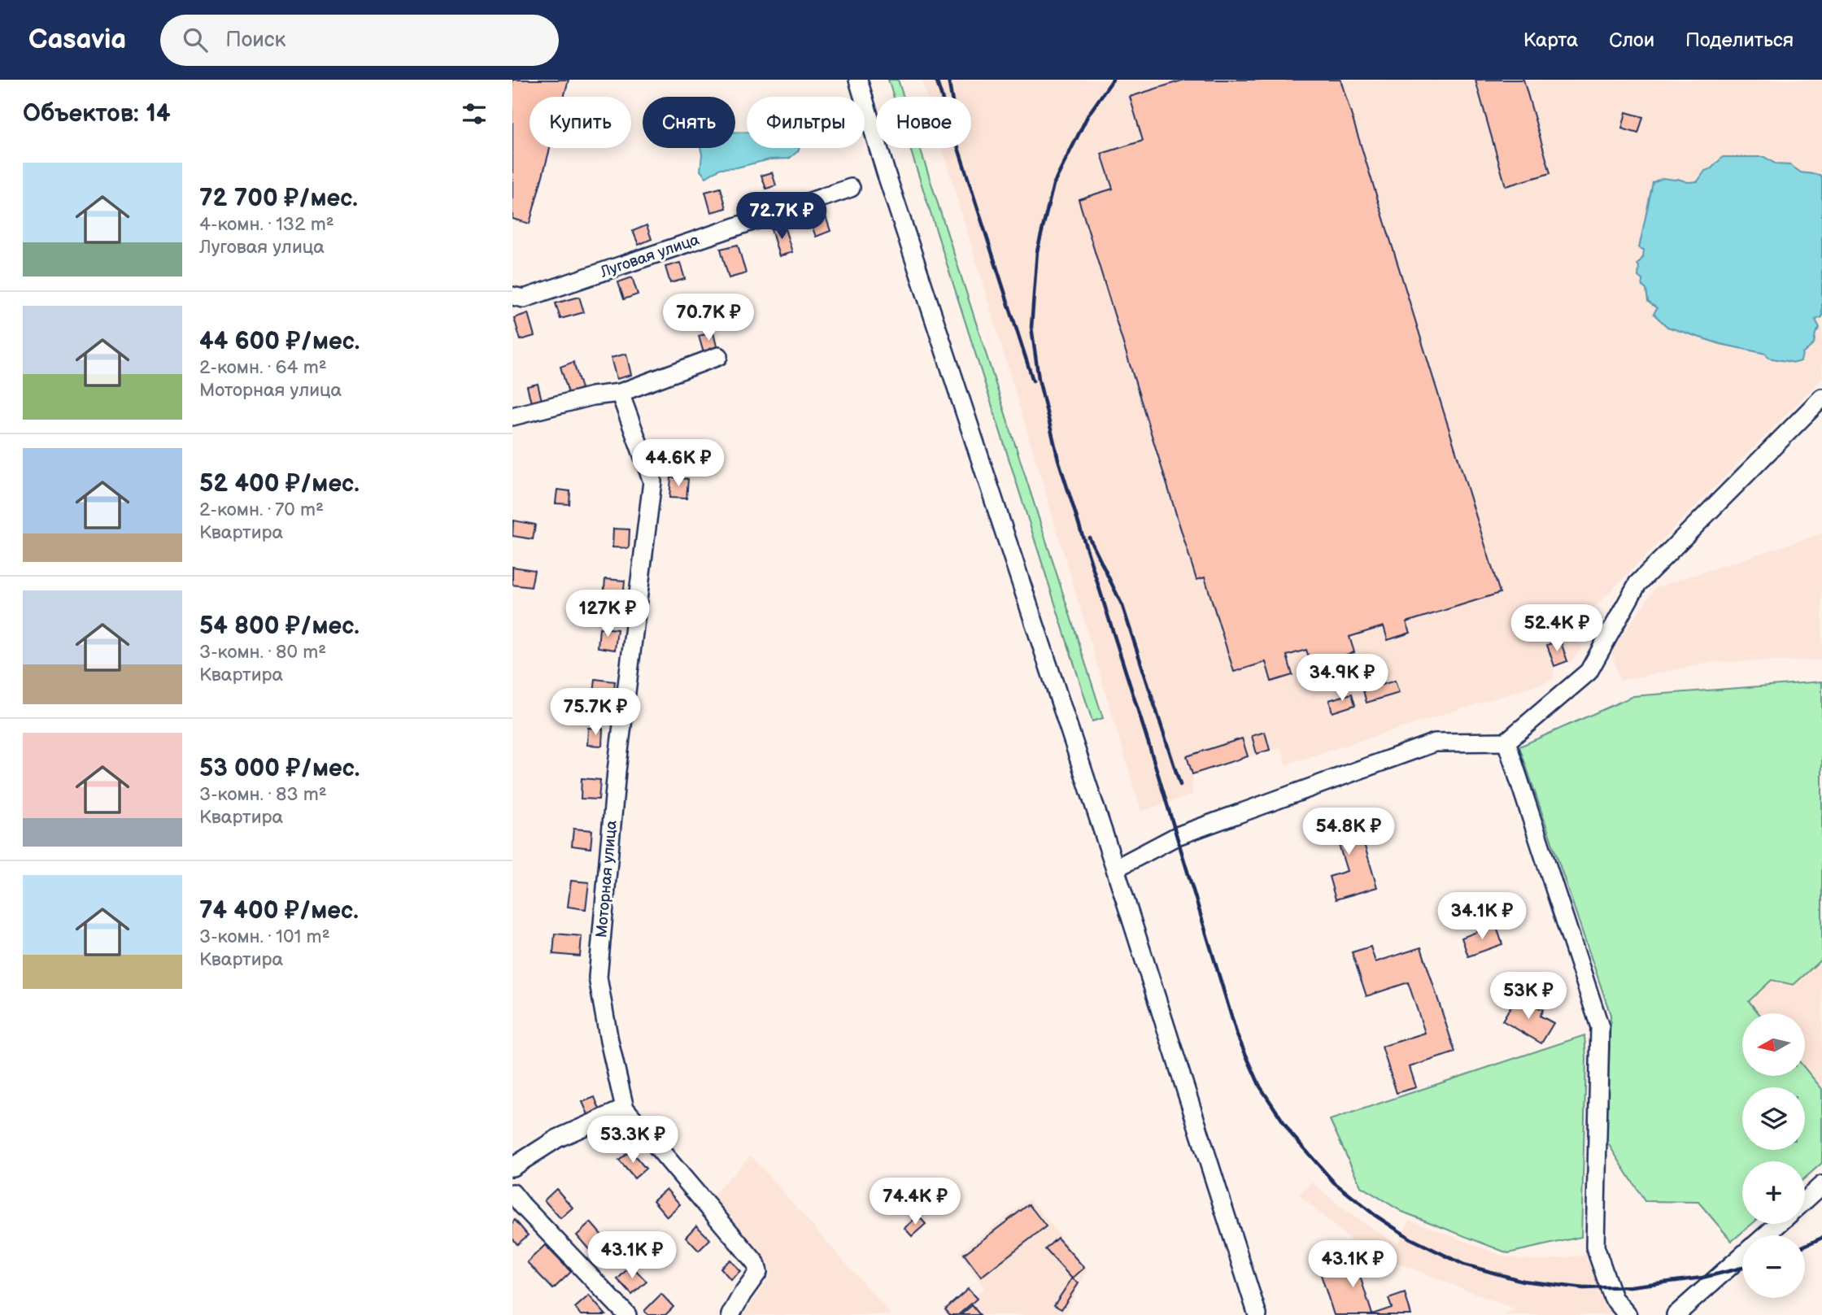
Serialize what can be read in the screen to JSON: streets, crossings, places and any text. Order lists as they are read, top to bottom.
{
  "streets": {
    "street": ["Луговая улица", "Моторная улица"]
  },
  "north": "left",
  "page": {
    "header": "Casavia",
    "search": "Поиск",
    "nav": ["Карта", "Слои", "Поделиться"],
    "heading": "Объектов: 14",
    "chip": [
      "Купить",
      "Снять",
      "Фильтры",
      "Новое"
    ],
    "list": [
      {
        "name": "72 700 ₽/мес.",
        "note": "4-комн. · 132 m² · Луговая улица"
      },
      {
        "name": "44 600 ₽/мес.",
        "note": "2-комн. · 64 m² · Моторная улица"
      },
      {
        "name": "52 400 ₽/мес.",
        "note": "2-комн. · 70 m² · Квартира"
      },
      {
        "name": "54 800 ₽/мес.",
        "note": "3-комн. · 80 m² · Квартира"
      },
      {
        "name": "53 000 ₽/мес.",
        "note": "3-комн. · 83 m² · Квартира"
      },
      {
        "name": "74 400 ₽/мес.",
        "note": "3-комн. · 101 m² · Квартира"
      }
    ],
    "price": [
      "72.7K ₽",
      "70.7K ₽",
      "44.6K ₽",
      "127K ₽",
      "52.4K ₽",
      "34.9K ₽",
      "75.7K ₽",
      "54.8K ₽",
      "34.1K ₽",
      "53K ₽",
      "53.3K ₽",
      "74.4K ₽",
      "43.1K ₽",
      "43.1K ₽"
    ],
    "map_buttons": ["+", "−"]
  }
}
